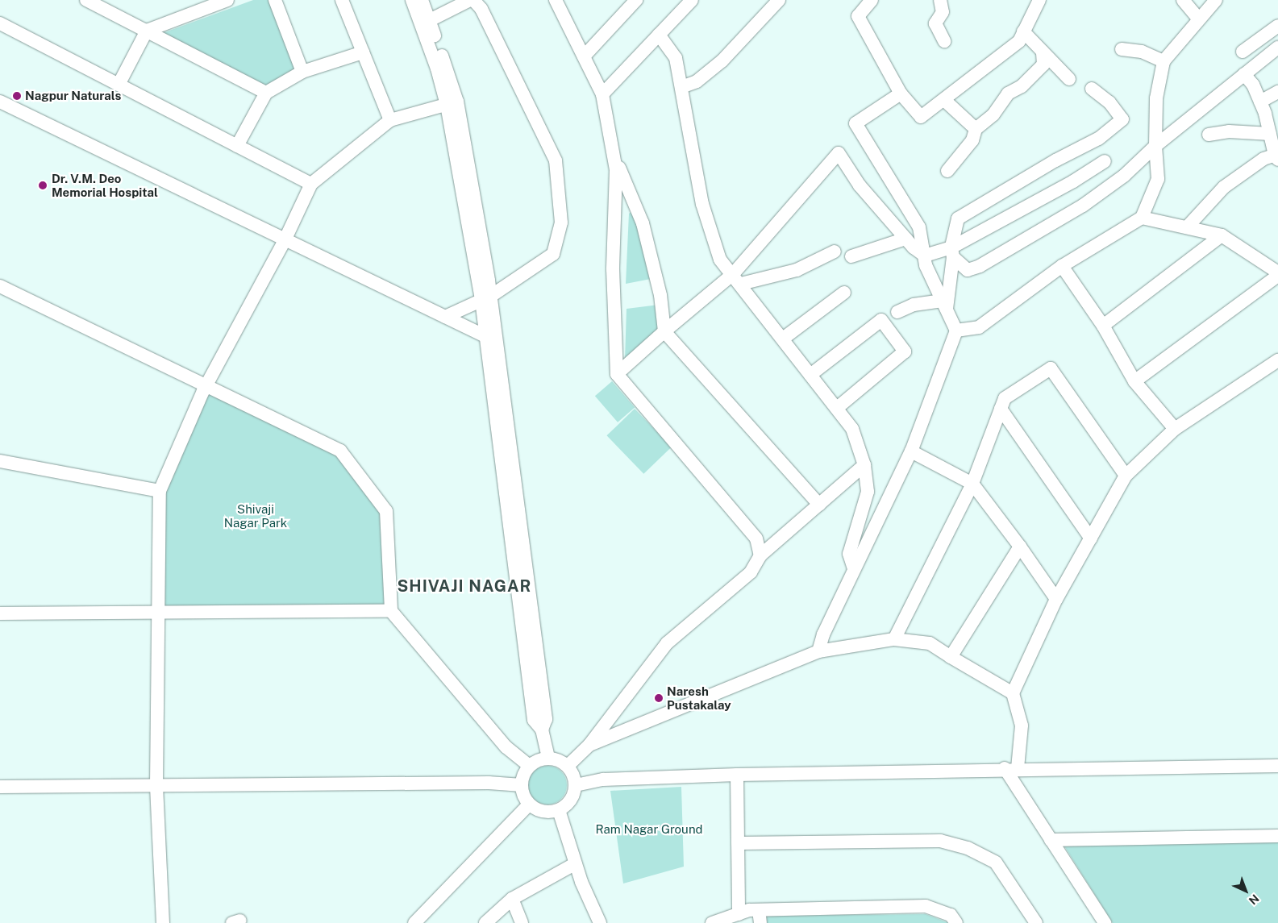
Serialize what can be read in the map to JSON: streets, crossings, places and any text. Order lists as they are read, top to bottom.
{
  "districts": ["SHIVAJI NAGAR"],
  "parks": ["Shivaji Nagar Park", "Ram Nagar Ground"],
  "places": ["Nagpur Naturals", "Dr. V.M. Deo Memorial Hospital", "Naresh Pustakalay"],
  "north": "bottom right"
}
